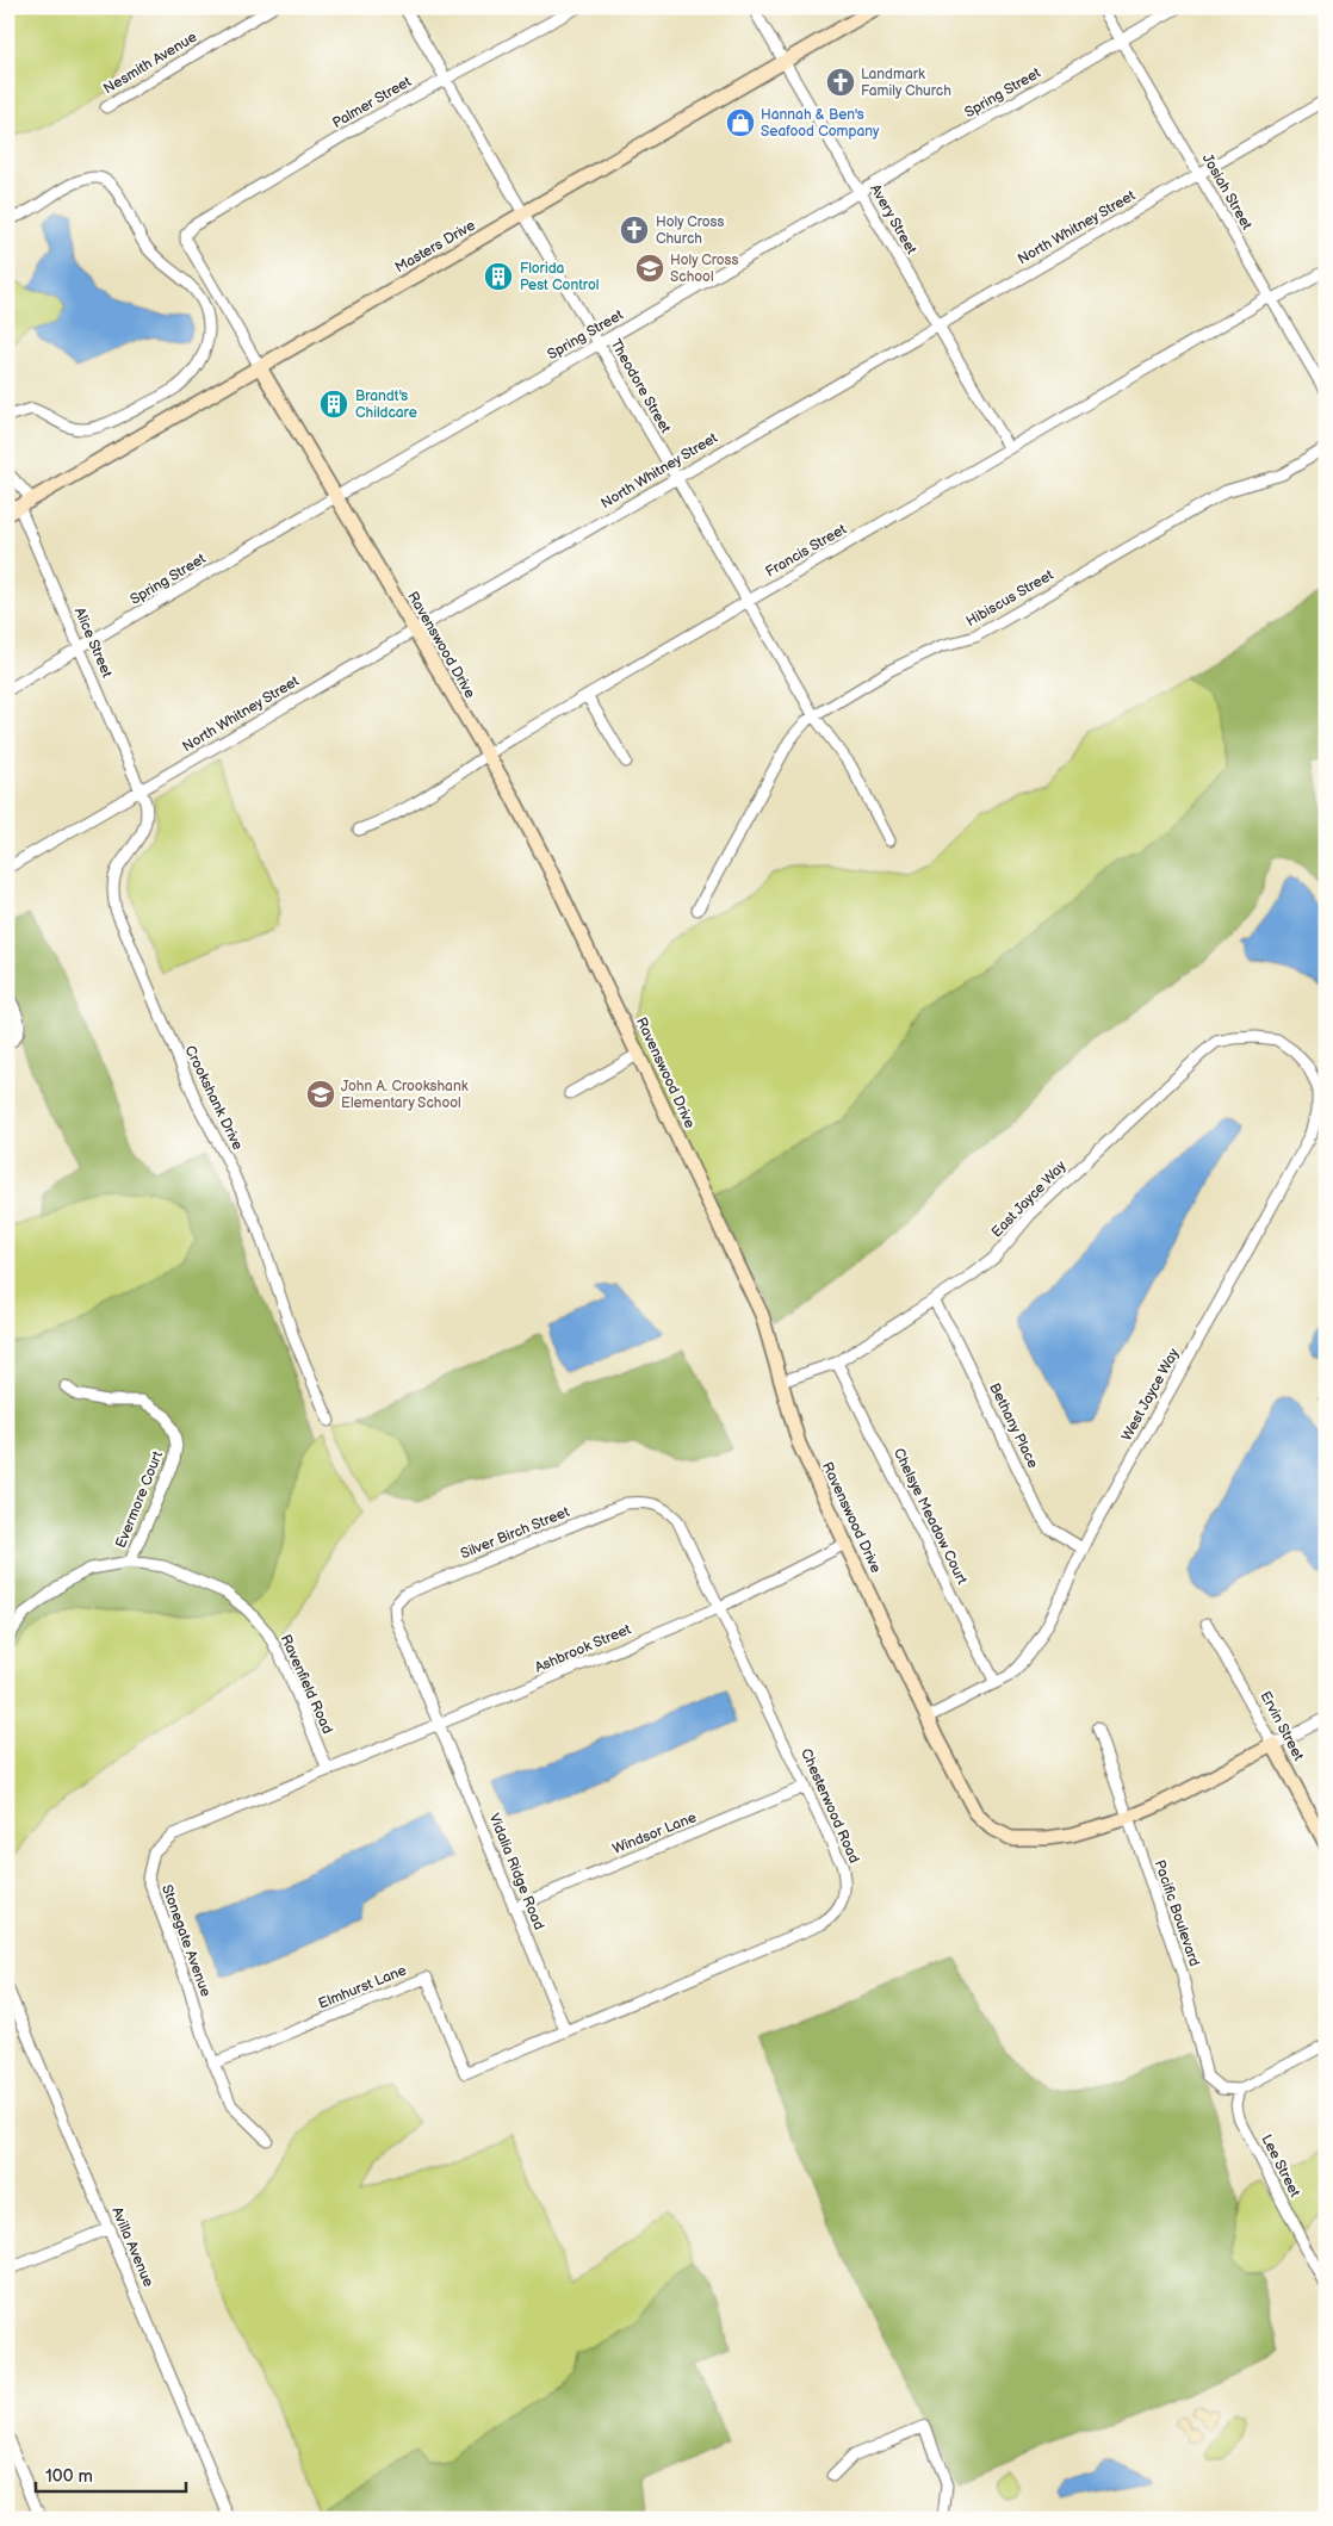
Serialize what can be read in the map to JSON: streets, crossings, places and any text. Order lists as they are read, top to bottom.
{
  "streets": {
    "street": [
      "Nesmith Avenue",
      "Spring Street",
      "Palmer Street",
      "Josiah Street",
      "Avery Street",
      "North Whitney Street",
      "Masters Drive",
      "Theodore Street",
      "Francis Street",
      "Hibiscus Street",
      "Alice Street",
      "Ravenswood Drive",
      "Crookshank Drive",
      "East Jayce Way",
      "West Jayce Way",
      "Bethany Place",
      "Evermore Court",
      "Chelsye Meadow Court",
      "Silver Birch Street",
      "Ashbrook Street",
      "Ravenfield Road",
      "Ervin Street",
      "Chesterwood Road",
      "Windsor Lane",
      "Vidalia Ridge Road",
      "Pacific Boulevard",
      "Stonegate Avenue",
      "Elmhurst Lane",
      "Lee Street",
      "Avilla Avenue"
    ]
  },
  "crossings": [
    ["Spring Street", "Josiah Street"],
    ["Spring Street", "Avery Street"],
    ["Spring Street", "Theodore Street"],
    ["Spring Street", "Alice Street"],
    ["Spring Street", "Ravenswood Drive"],
    ["Palmer Street", "Theodore Street"],
    ["Palmer Street", "Ravenswood Drive"],
    ["Josiah Street", "North Whitney Street"],
    ["Josiah Street", "Francis Street"],
    ["Avery Street", "North Whitney Street"],
    ["Avery Street", "Masters Drive"],
    ["Avery Street", "Francis Street"],
    ["North Whitney Street", "Theodore Street"],
    ["North Whitney Street", "Alice Street"],
    ["North Whitney Street", "Ravenswood Drive"],
    ["North Whitney Street", "Crookshank Drive"],
    ["Masters Drive", "Theodore Street"],
    ["Masters Drive", "Alice Street"],
    ["Masters Drive", "Ravenswood Drive"],
    ["Theodore Street", "Francis Street"],
    ["Theodore Street", "Hibiscus Street"],
    ["Francis Street", "Ravenswood Drive"],
    ["Alice Street", "Crookshank Drive"],
    ["Ravenswood Drive", "East Jayce Way"],
    ["Ravenswood Drive", "West Jayce Way"],
    ["Ravenswood Drive", "Ashbrook Street"],
    ["Ravenswood Drive", "Ervin Street"],
    ["Ravenswood Drive", "Pacific Boulevard"],
    ["East Jayce Way", "West Jayce Way"],
    ["East Jayce Way", "Bethany Place"],
    ["East Jayce Way", "Chelsye Meadow Court"],
    ["West Jayce Way", "Bethany Place"],
    ["West Jayce Way", "Chelsye Meadow Court"],
    ["Evermore Court", "Ravenfield Road"],
    ["Silver Birch Street", "Ashbrook Street"],
    ["Silver Birch Street", "Chesterwood Road"],
    ["Silver Birch Street", "Vidalia Ridge Road"],
    ["Ashbrook Street", "Ravenfield Road"],
    ["Ashbrook Street", "Chesterwood Road"],
    ["Ashbrook Street", "Vidalia Ridge Road"],
    ["Ashbrook Street", "Stonegate Avenue"],
    ["Ravenfield Road", "Stonegate Avenue"],
    ["Chesterwood Road", "Windsor Lane"],
    ["Chesterwood Road", "Vidalia Ridge Road"],
    ["Chesterwood Road", "Elmhurst Lane"],
    ["Windsor Lane", "Vidalia Ridge Road"],
    ["Vidalia Ridge Road", "Elmhurst Lane"],
    ["Pacific Boulevard", "Lee Street"],
    ["Stonegate Avenue", "Elmhurst Lane"]
  ],
  "places": {
    "church": ["Landmark Family Church", "Holy Cross Church"],
    "shop": ["Hannah & Ben's Seafood Company"],
    "school or university": ["Holy Cross School", "John A. Crookshank Elementary School"],
    "building": ["Florida Pest Control", "Brandt's Childcare"]
  },
  "scale_bar": "100 m"
}
